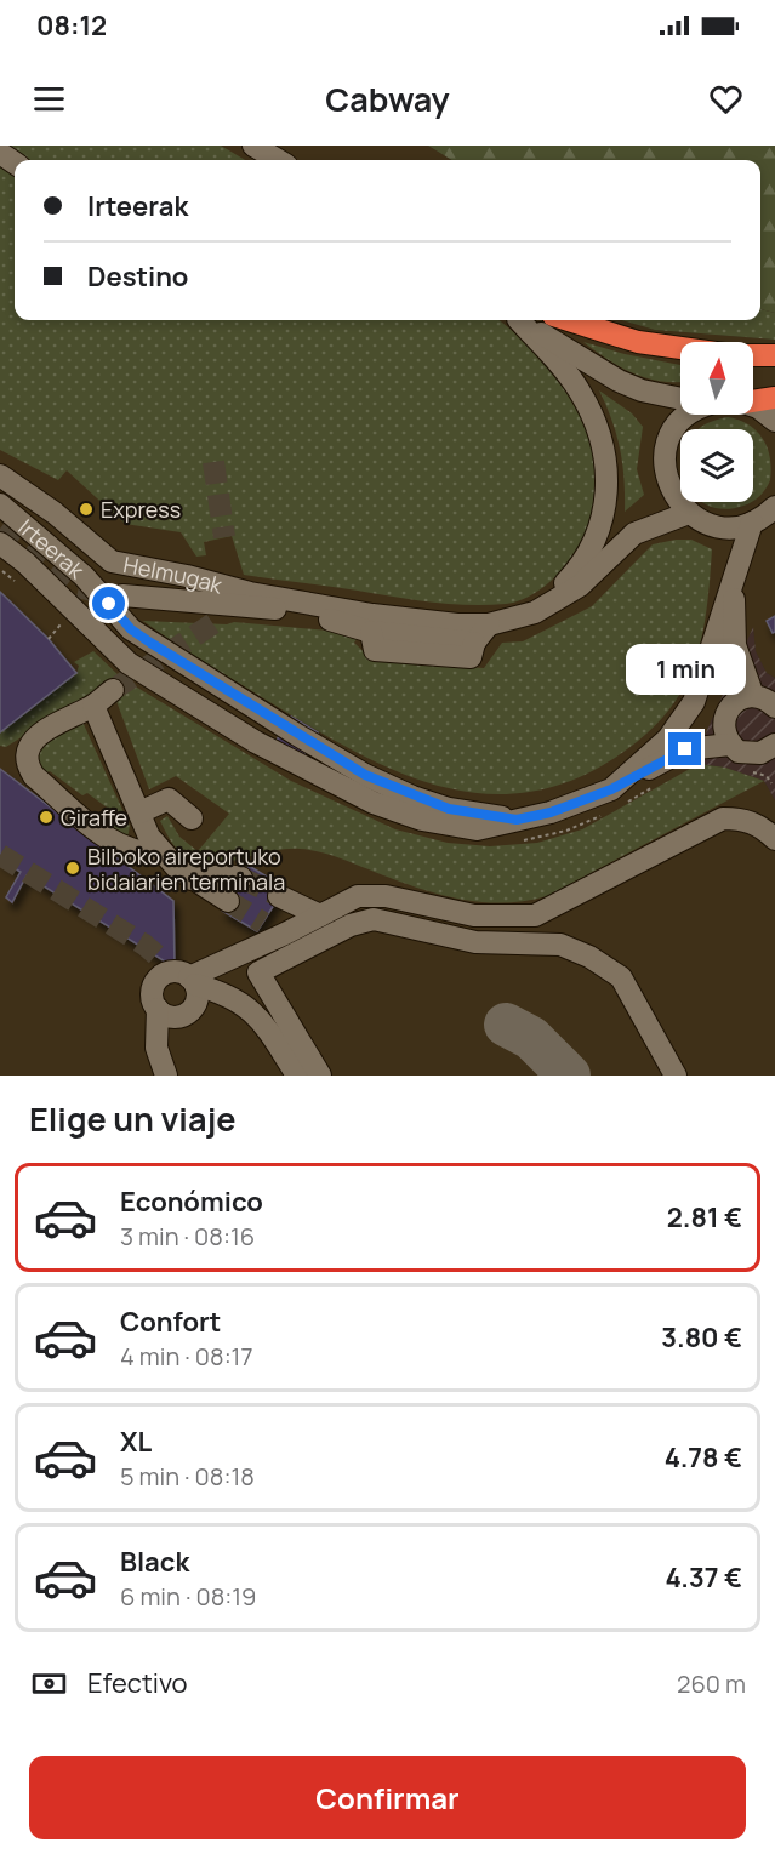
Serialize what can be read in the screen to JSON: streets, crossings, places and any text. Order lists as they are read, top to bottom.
{
  "streets": {
    "street": ["Irteerak", "Helmugak"]
  },
  "places": ["Express", "Giraffe", "Bilboko aireportuko bidaiarien terminala"],
  "north": "top",
  "page": {
    "status": "08:12",
    "header": "Cabway",
    "banner": ["Irteerak", "Destino"],
    "bubble": "1 min",
    "heading": "Elige un viaje",
    "list": [
      {
        "name": "Económico",
        "note": "3 min · 08:16",
        "value": "2.81 €"
      },
      {
        "name": "Confort",
        "note": "4 min · 08:17",
        "value": "3.80 €"
      },
      {
        "name": "XL",
        "note": "5 min · 08:18",
        "value": "4.78 €"
      },
      {
        "name": "Black",
        "note": "6 min · 08:19",
        "value": "4.37 €"
      }
    ],
    "pay": ["Efectivo", "260 m"],
    "buttons": "Confirmar"
  }
}
